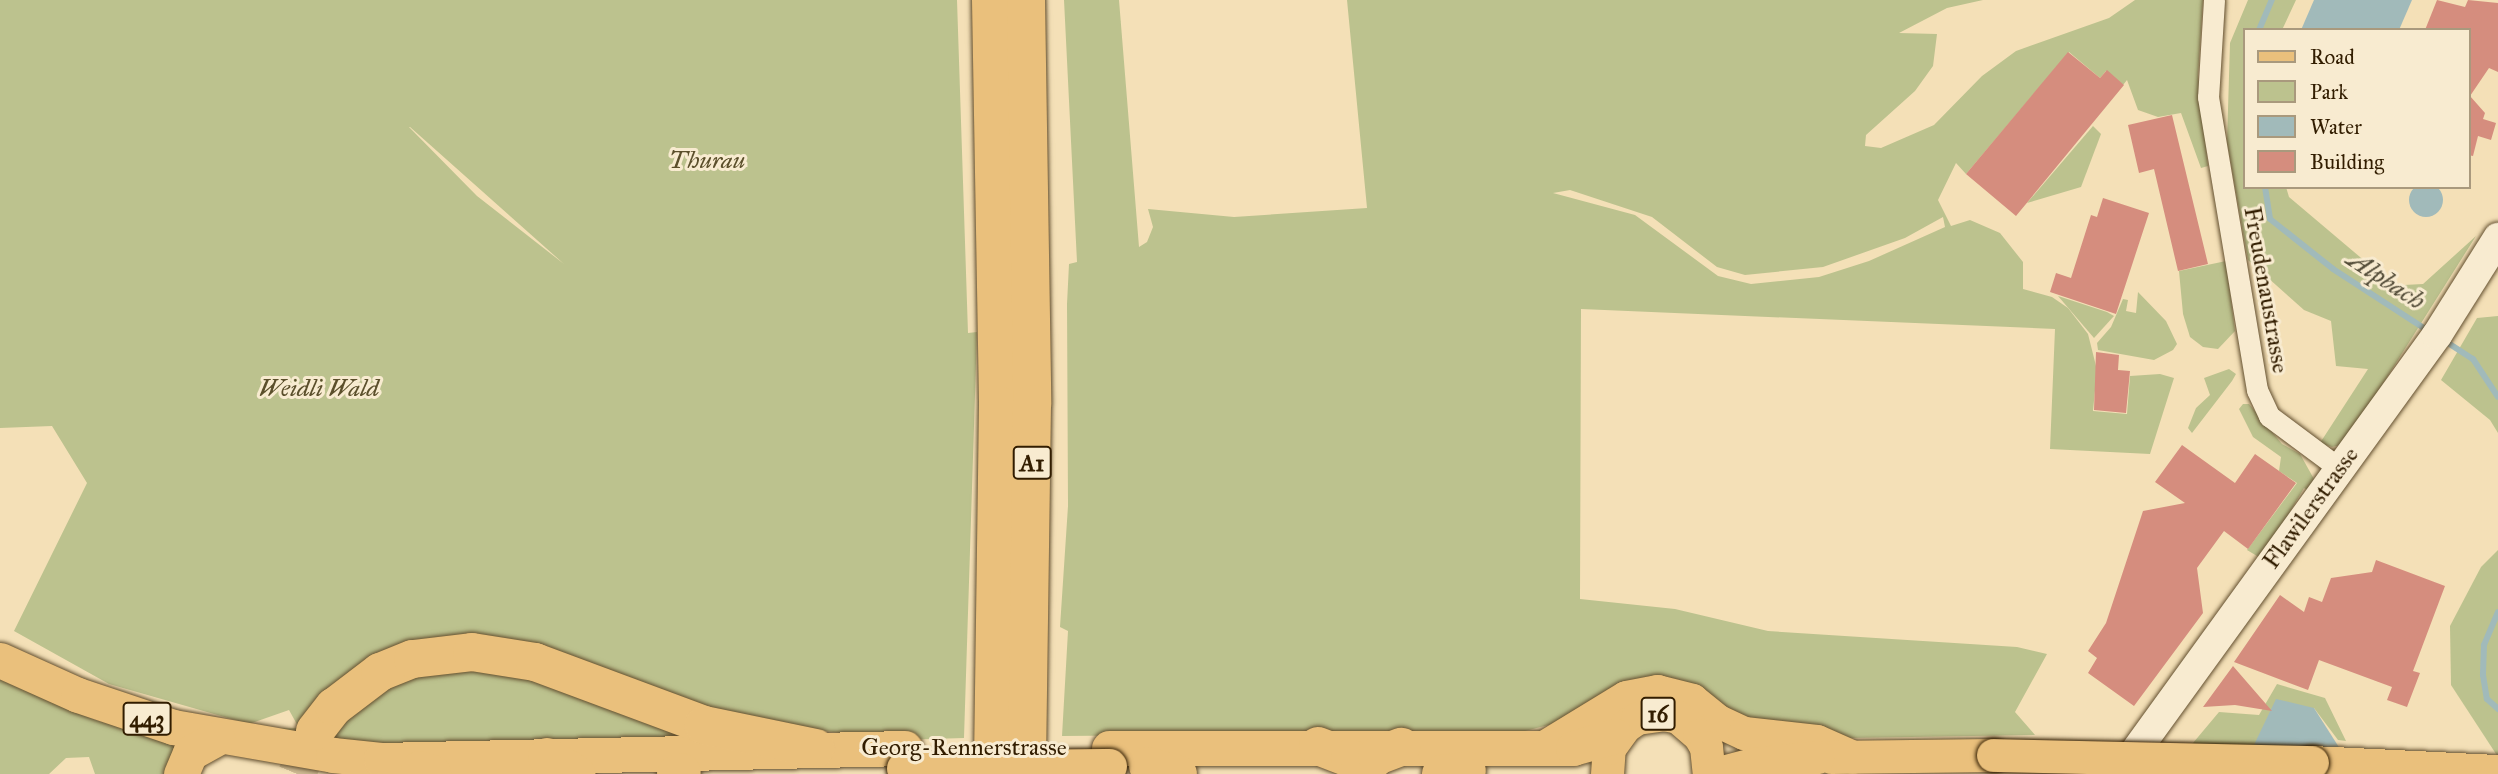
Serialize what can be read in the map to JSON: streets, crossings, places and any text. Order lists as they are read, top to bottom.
{
  "streets": {
    "highway": ["A1", "443", "Georg-Rennerstrasse"],
    "main road": ["Flawilerstrasse", "16"],
    "street": ["Freudenaustrasse"]
  },
  "crossings": [
    ["Freudenaustrasse", "Flawilerstrasse"],
    ["16", "Georg-Rennerstrasse"]
  ],
  "water": ["Alpbach"],
  "parks": ["Thurau", "Weidli Wald"],
  "legend": [
    "Road",
    "Park",
    "Water",
    "Building"
  ]
}
